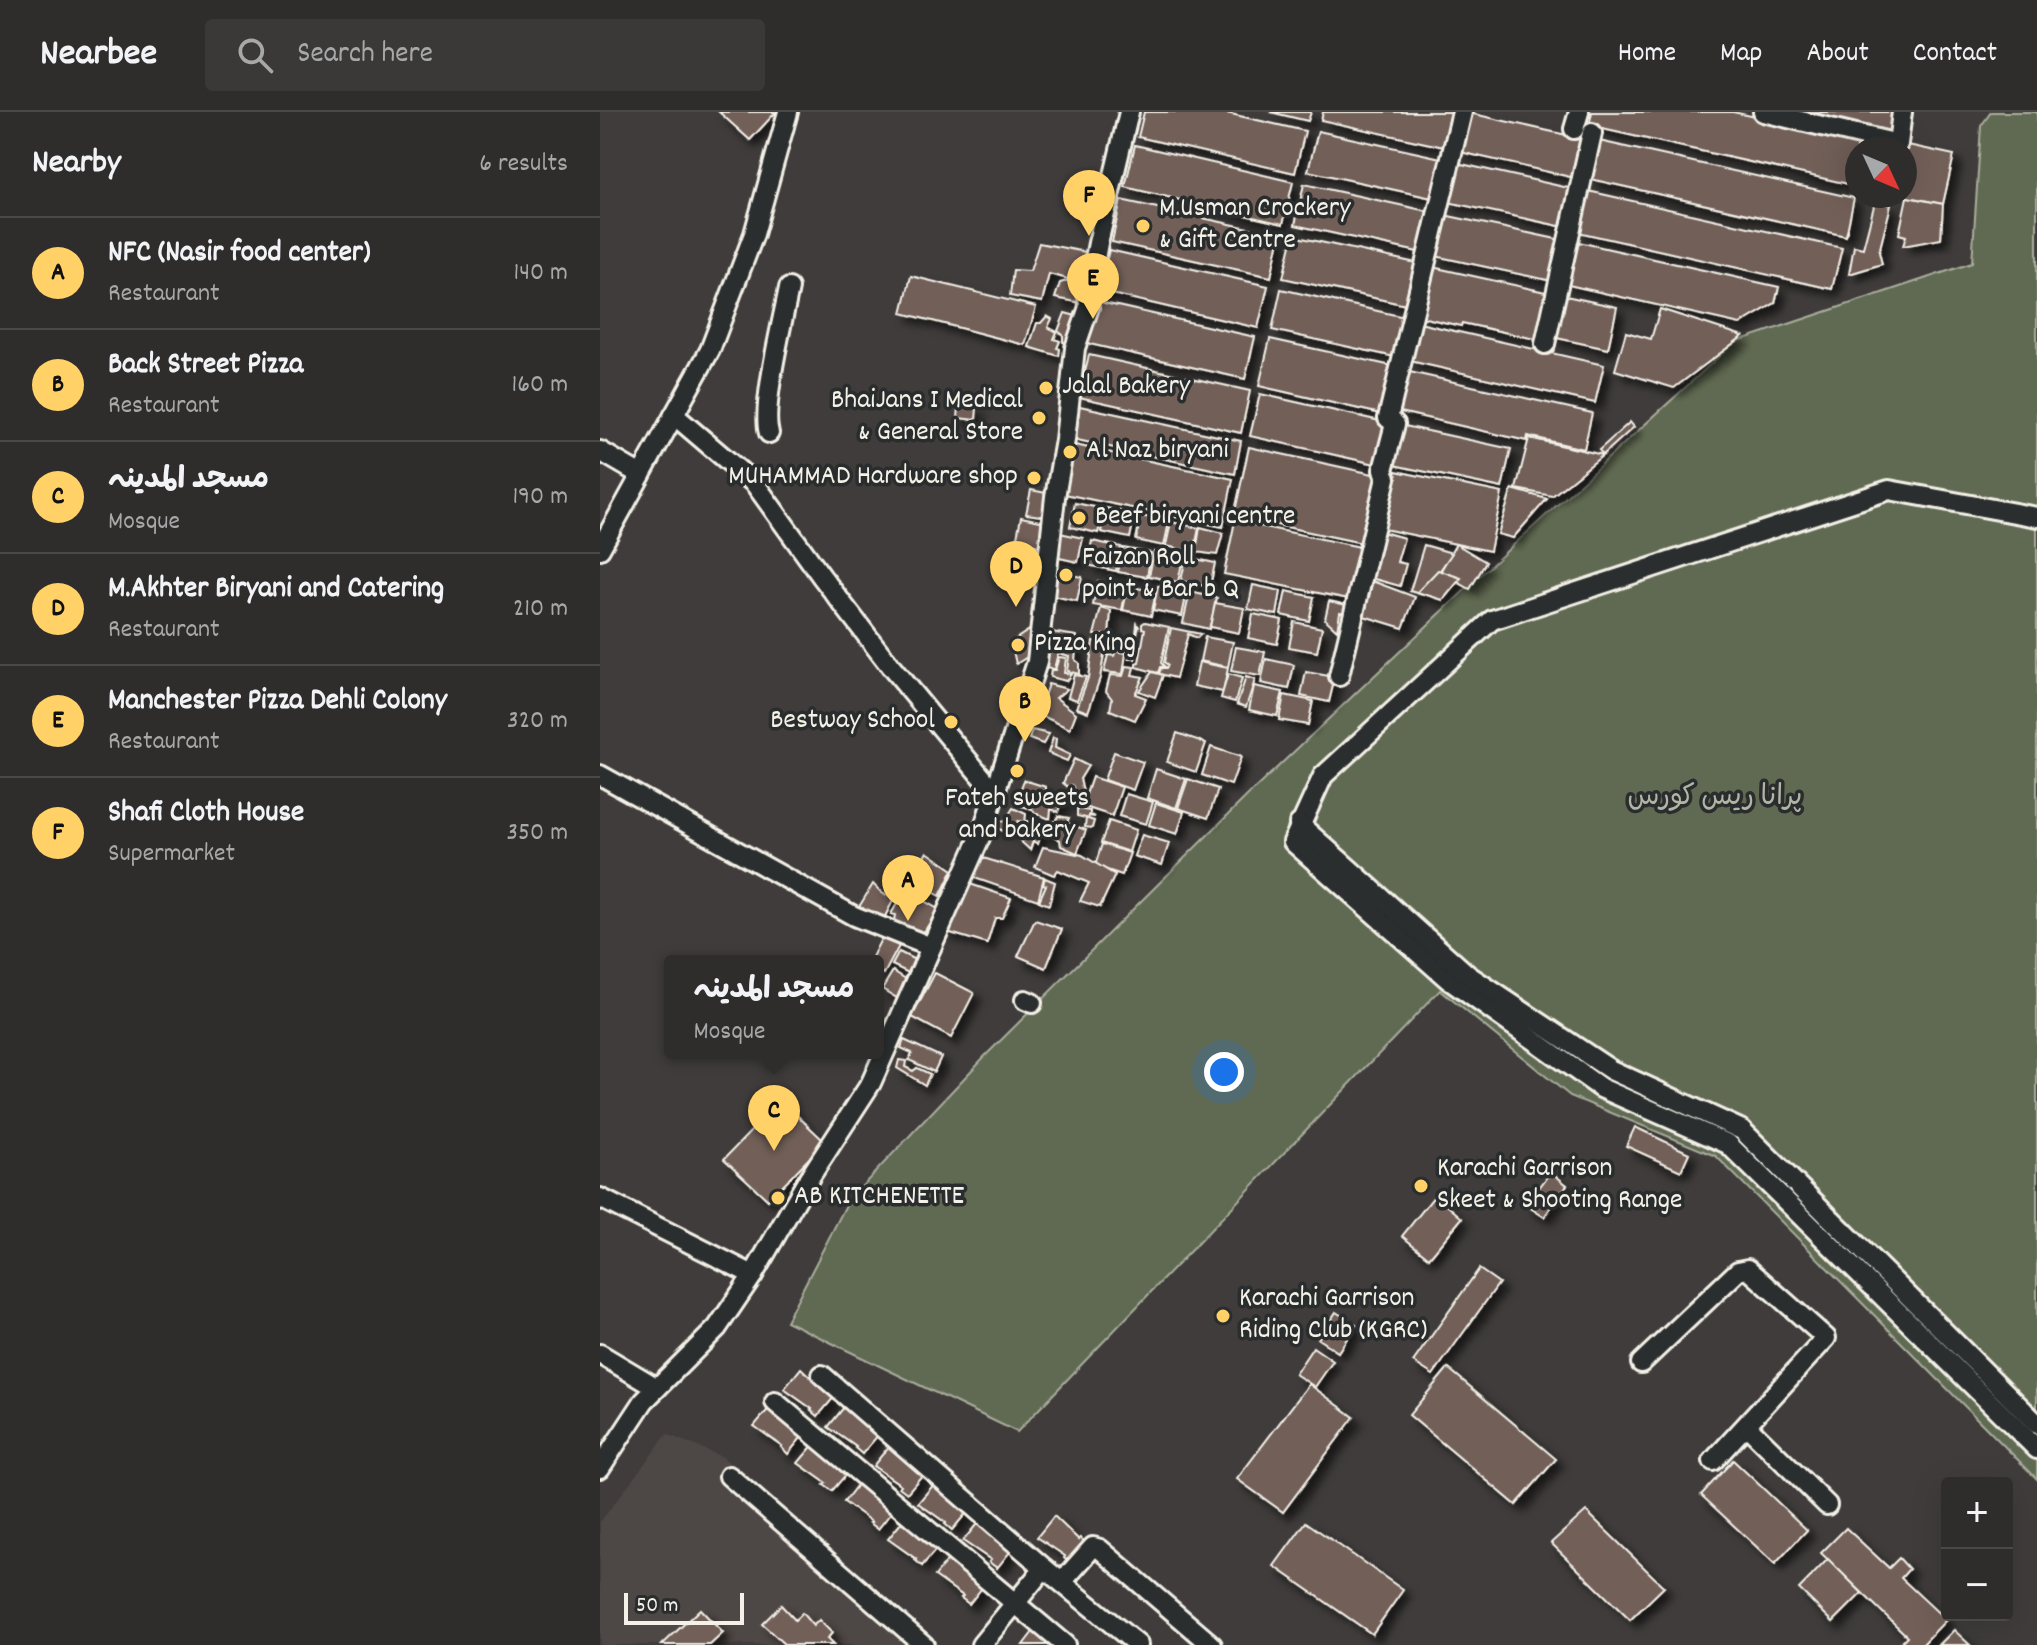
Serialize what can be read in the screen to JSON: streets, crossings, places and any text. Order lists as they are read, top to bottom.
{
  "parks": ["پرانا ریس کورس"],
  "places": [
    "M.Usman Crockery & Gift Centre",
    "Jalal Bakery",
    "BhaiJans I Medical & General Store",
    "Al Naz biryani",
    "MUHAMMAD Hardware shop",
    "Beef biryani centre",
    "Faizan Roll point & Bar b Q",
    "Pizza King",
    "Bestway School",
    "Fateh sweets and bakery",
    "Karachi Garrison Skeet & Shooting Range",
    "AB KITCHENETTE",
    "Karachi Garrison Riding Club (KGRC)"
  ],
  "scale_bar": "50 m",
  "north": "bottom right",
  "page": {
    "header": "Nearbee",
    "search": "Search here",
    "nav": [
      "Home",
      "Map",
      "About",
      "Contact"
    ],
    "heading": ["Nearby", "6 results"],
    "pins": [
      "F",
      "E",
      "D",
      "B",
      "A",
      "C"
    ],
    "list": [
      {
        "mark": "A",
        "name": "NFC (Nasir food center)",
        "note": "Restaurant",
        "value": "140 m"
      },
      {
        "mark": "B",
        "name": "Back Street Pizza",
        "note": "Restaurant",
        "value": "160 m"
      },
      {
        "mark": "C",
        "name": "مسجد المدینہ",
        "note": "Mosque",
        "value": "190 m"
      },
      {
        "mark": "D",
        "name": "M.Akhter Biryani and Catering",
        "note": "Restaurant",
        "value": "210 m"
      },
      {
        "mark": "E",
        "name": "Manchester Pizza Dehli Colony",
        "note": "Restaurant",
        "value": "320 m"
      },
      {
        "mark": "F",
        "name": "Shafi Cloth House",
        "note": "Supermarket",
        "value": "350 m"
      }
    ],
    "popup": ["مسجد المدینہ", "Mosque"],
    "map_buttons": ["+", "−"],
    "scale": "50 m"
  }
}
